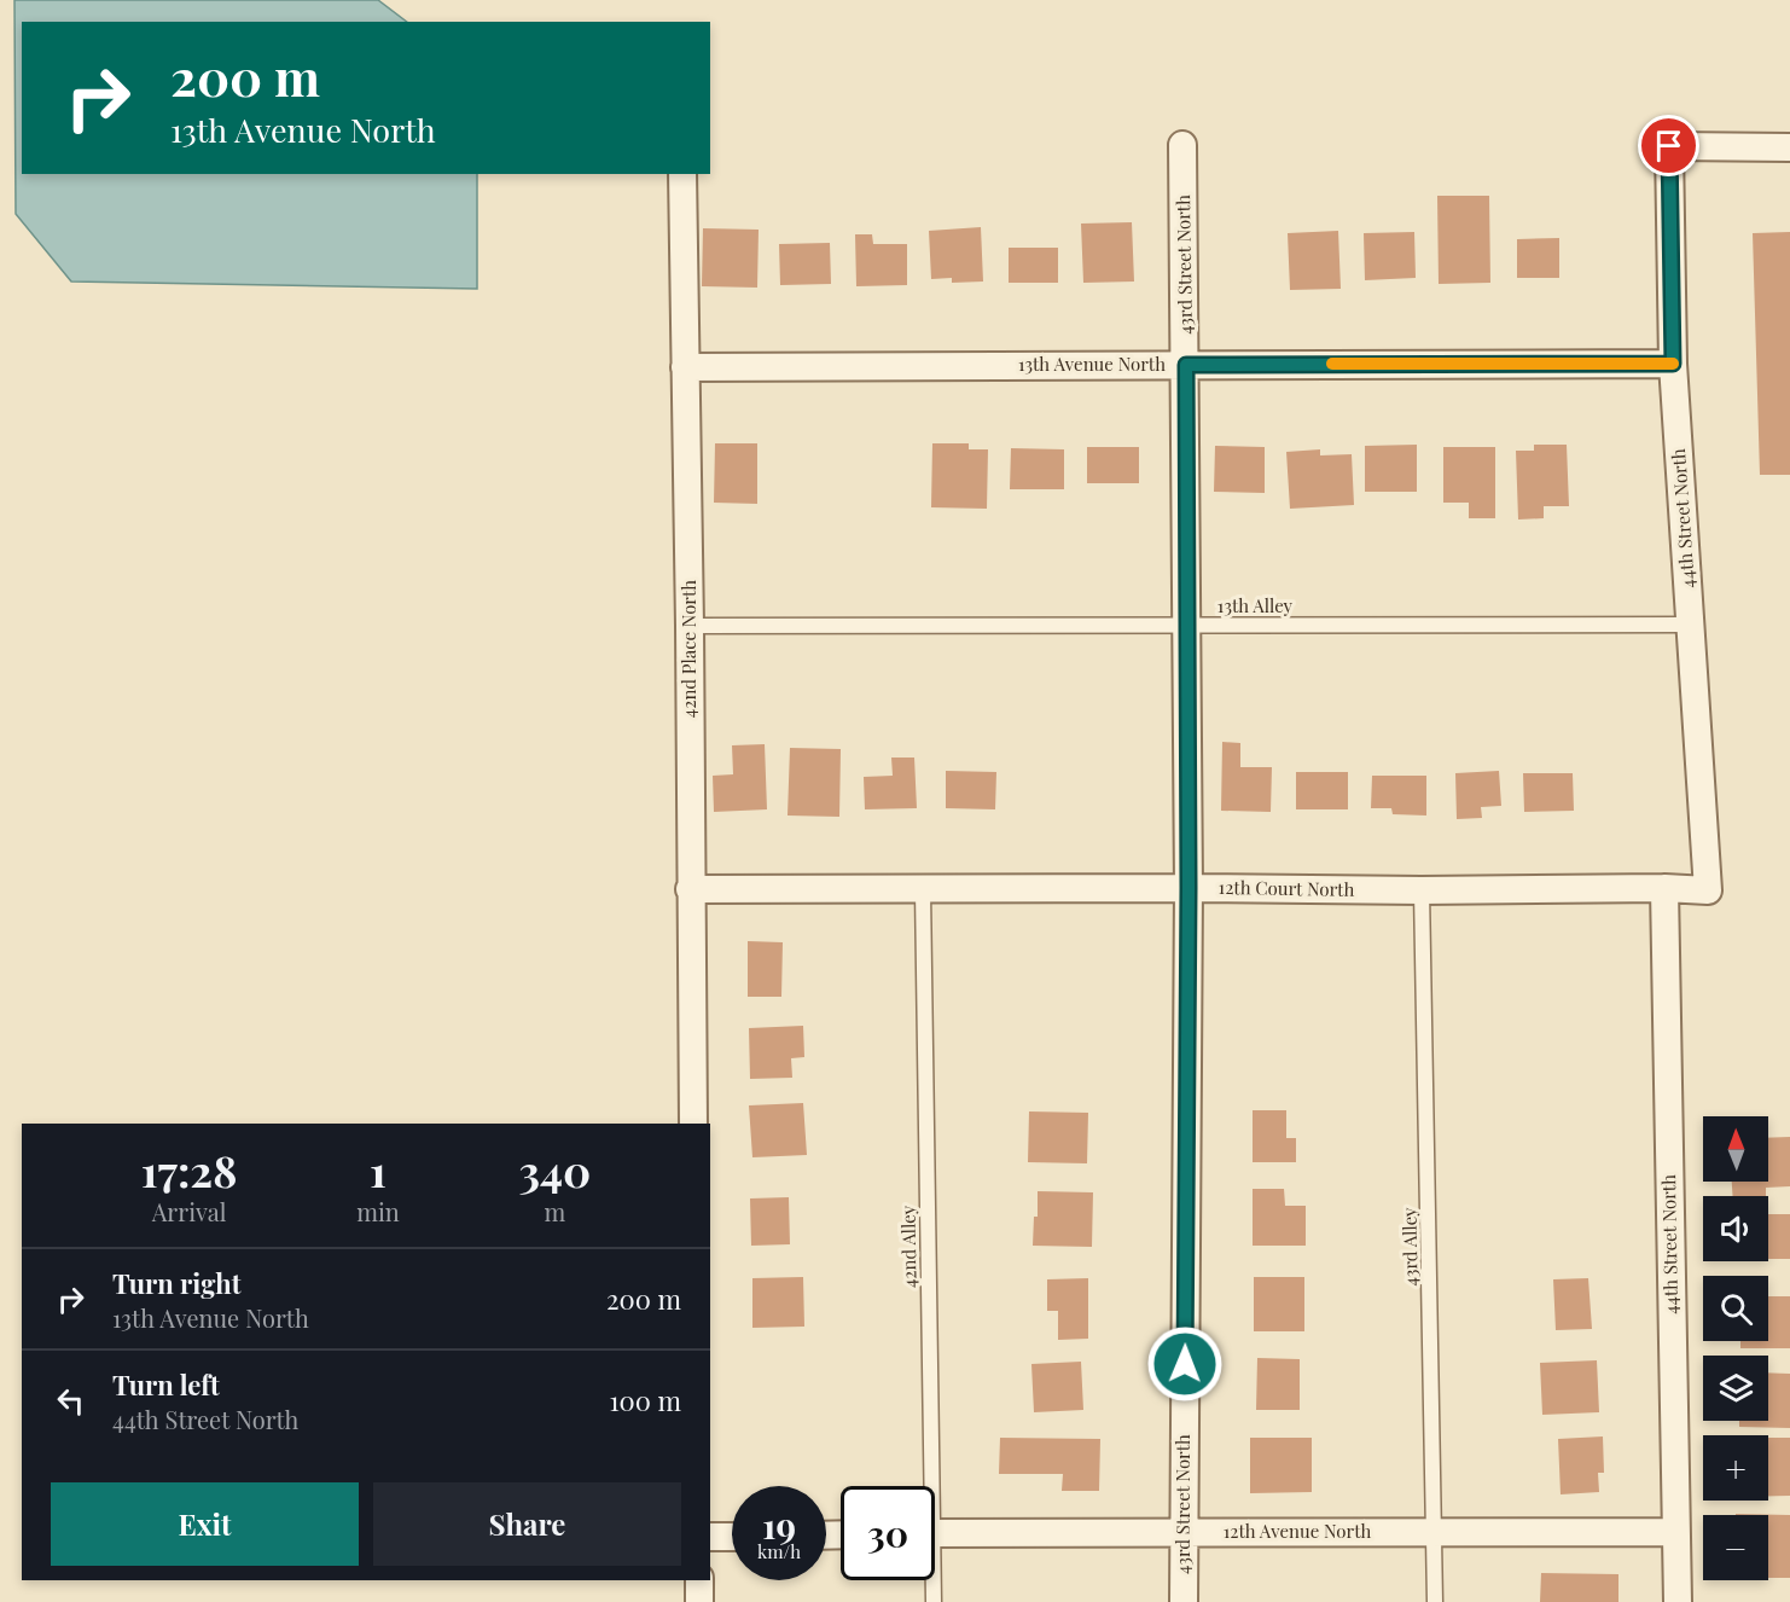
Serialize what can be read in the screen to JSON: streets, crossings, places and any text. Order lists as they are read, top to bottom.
{
  "streets": {
    "street": [
      "43rd Street North",
      "13th Avenue North",
      "44th Street North",
      "42nd Place North",
      "12th Court North",
      "12th Avenue North"
    ],
    "lane": ["13th Alley", "42nd Alley", "43rd Alley"]
  },
  "crossings": [
    ["43rd Street North", "13th Avenue North"],
    ["43rd Street North", "13th Alley"],
    ["43rd Street North", "12th Court North"],
    ["43rd Street North", "12th Avenue North"],
    ["13th Avenue North", "44th Street North"],
    ["13th Avenue North", "42nd Place North"],
    ["44th Street North", "13th Alley"],
    ["44th Street North", "12th Court North"],
    ["44th Street North", "12th Avenue North"],
    ["13th Alley", "42nd Place North"],
    ["42nd Place North", "12th Court North"],
    ["12th Court North", "42nd Alley"],
    ["12th Court North", "43rd Alley"],
    ["43rd Alley", "12th Avenue North"]
  ],
  "north": "top",
  "page": {
    "turn": ["200 m", "13th Avenue North"],
    "map_buttons": ["+", "−"],
    "eta": [
      "17:28",
      "Arrival",
      "1",
      "min",
      "340",
      "m"
    ],
    "list": [
      {
        "name": "Turn right",
        "note": "13th Avenue North",
        "value": "200 m"
      },
      {
        "name": "Turn left",
        "note": "44th Street North",
        "value": "100 m"
      }
    ],
    "buttons": ["Exit", "Share"],
    "speed": "19 km/h",
    "limit": "30"
  }
}
